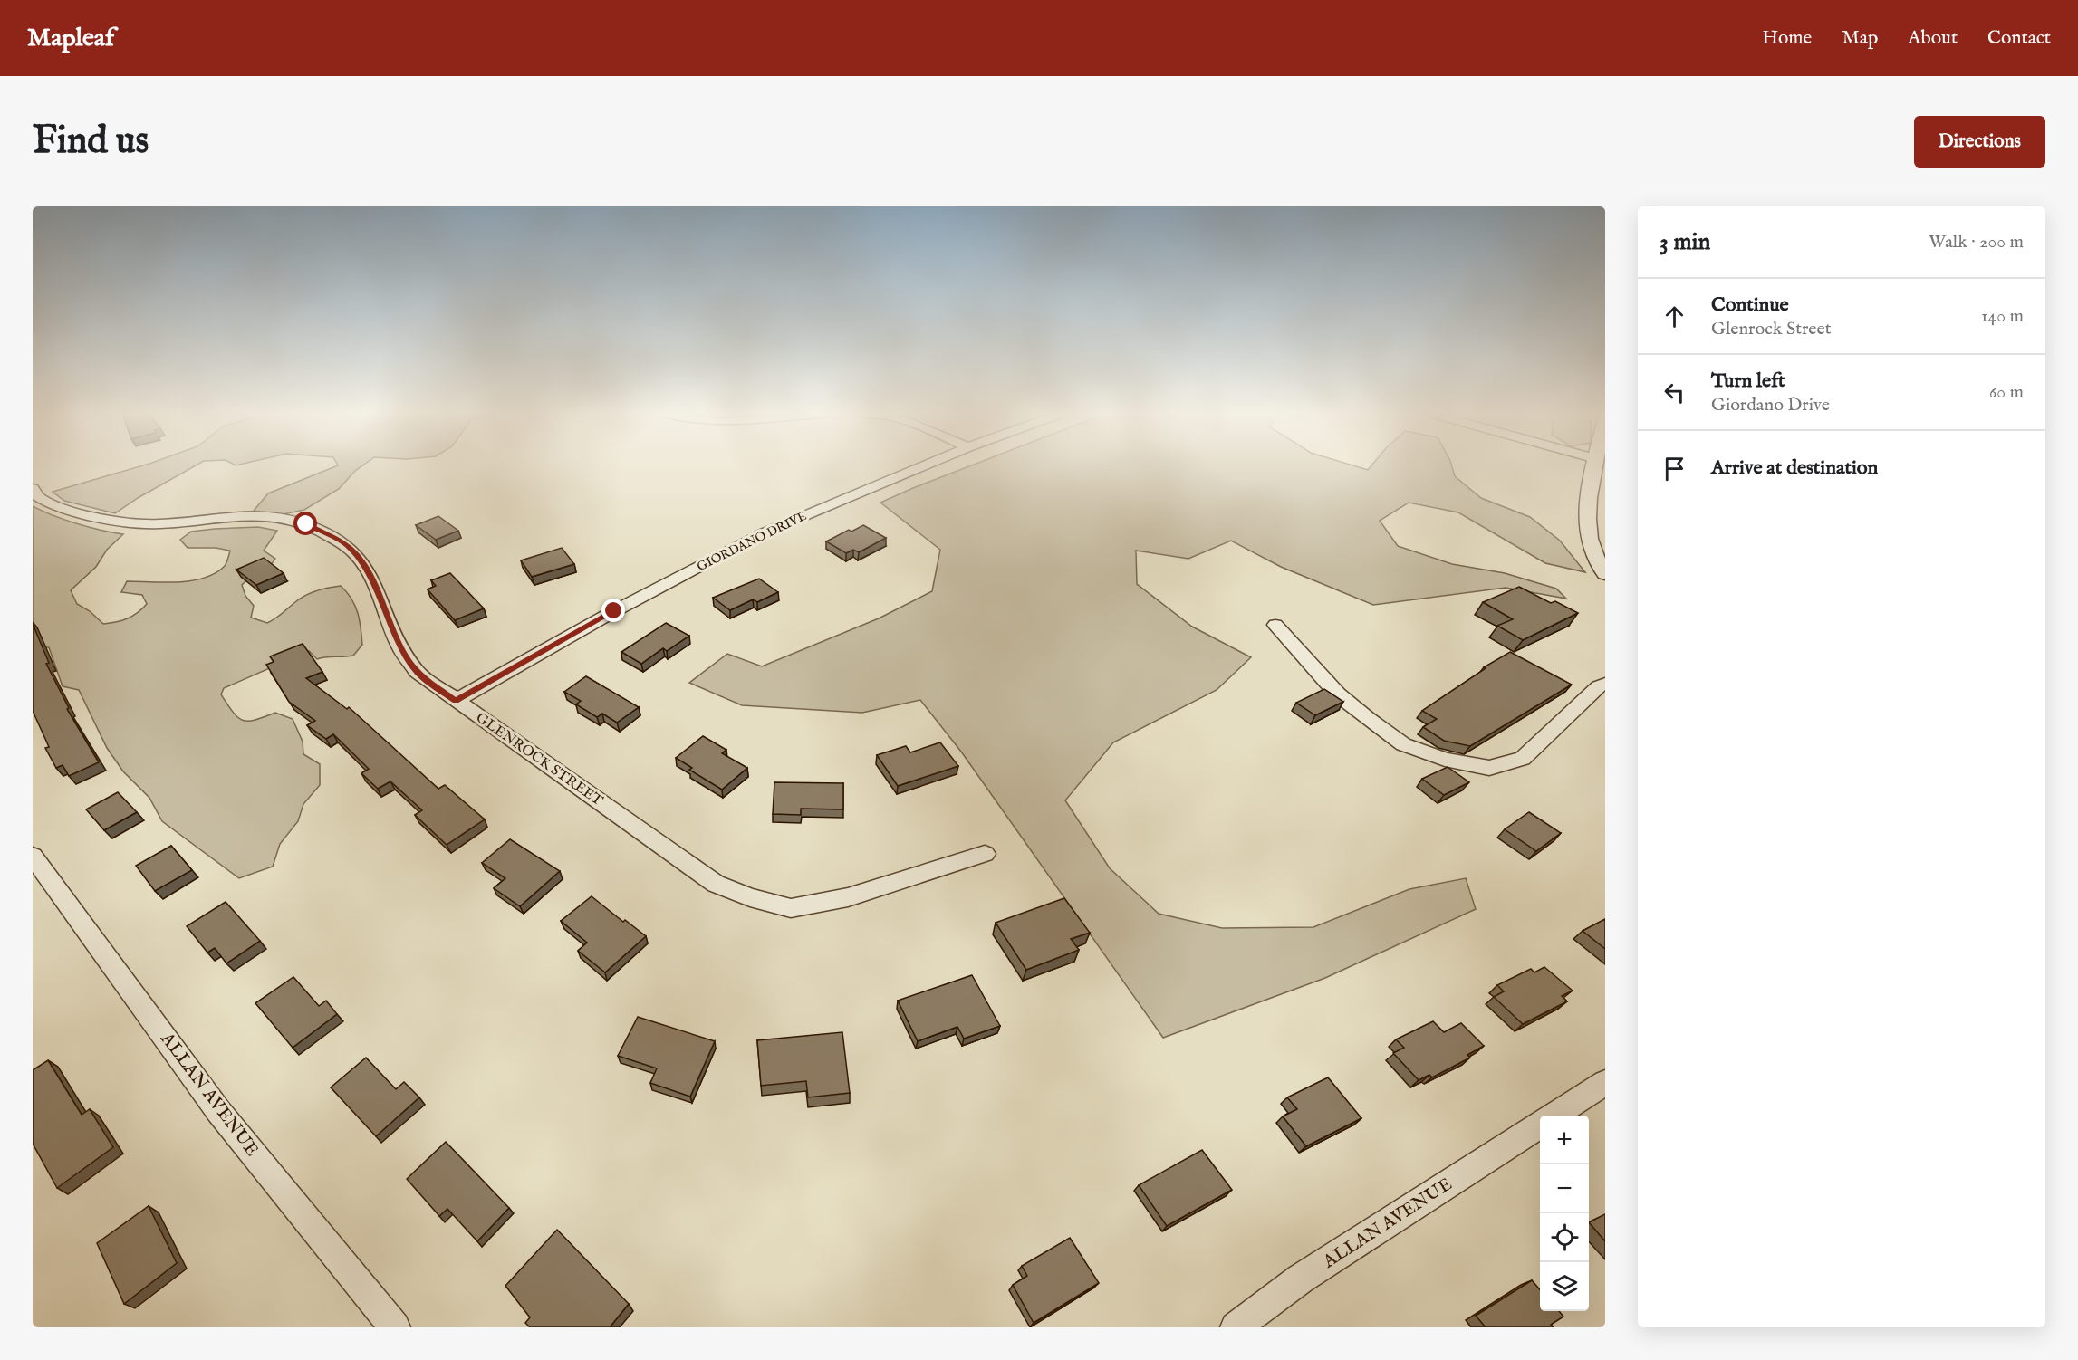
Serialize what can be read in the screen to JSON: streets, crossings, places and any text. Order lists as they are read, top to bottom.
{
  "streets": {
    "street": ["GIORDANO DRIVE", "GLENROCK STREET", "ALLAN AVENUE"]
  },
  "crossings": [
    ["GIORDANO DRIVE", "GLENROCK STREET"]
  ],
  "page": {
    "header": "Mapleaf",
    "nav": [
      "Home",
      "Map",
      "About",
      "Contact"
    ],
    "buttons": "Directions",
    "title": "Find us",
    "heading": ["3 min", "Walk · 200 m"],
    "list": [
      ["Continue", "Glenrock Street", "140 m"],
      ["Turn left", "Giordano Drive", "60 m"],
      "Arrive at destination"
    ],
    "map_buttons": ["+", "−"]
  }
}
